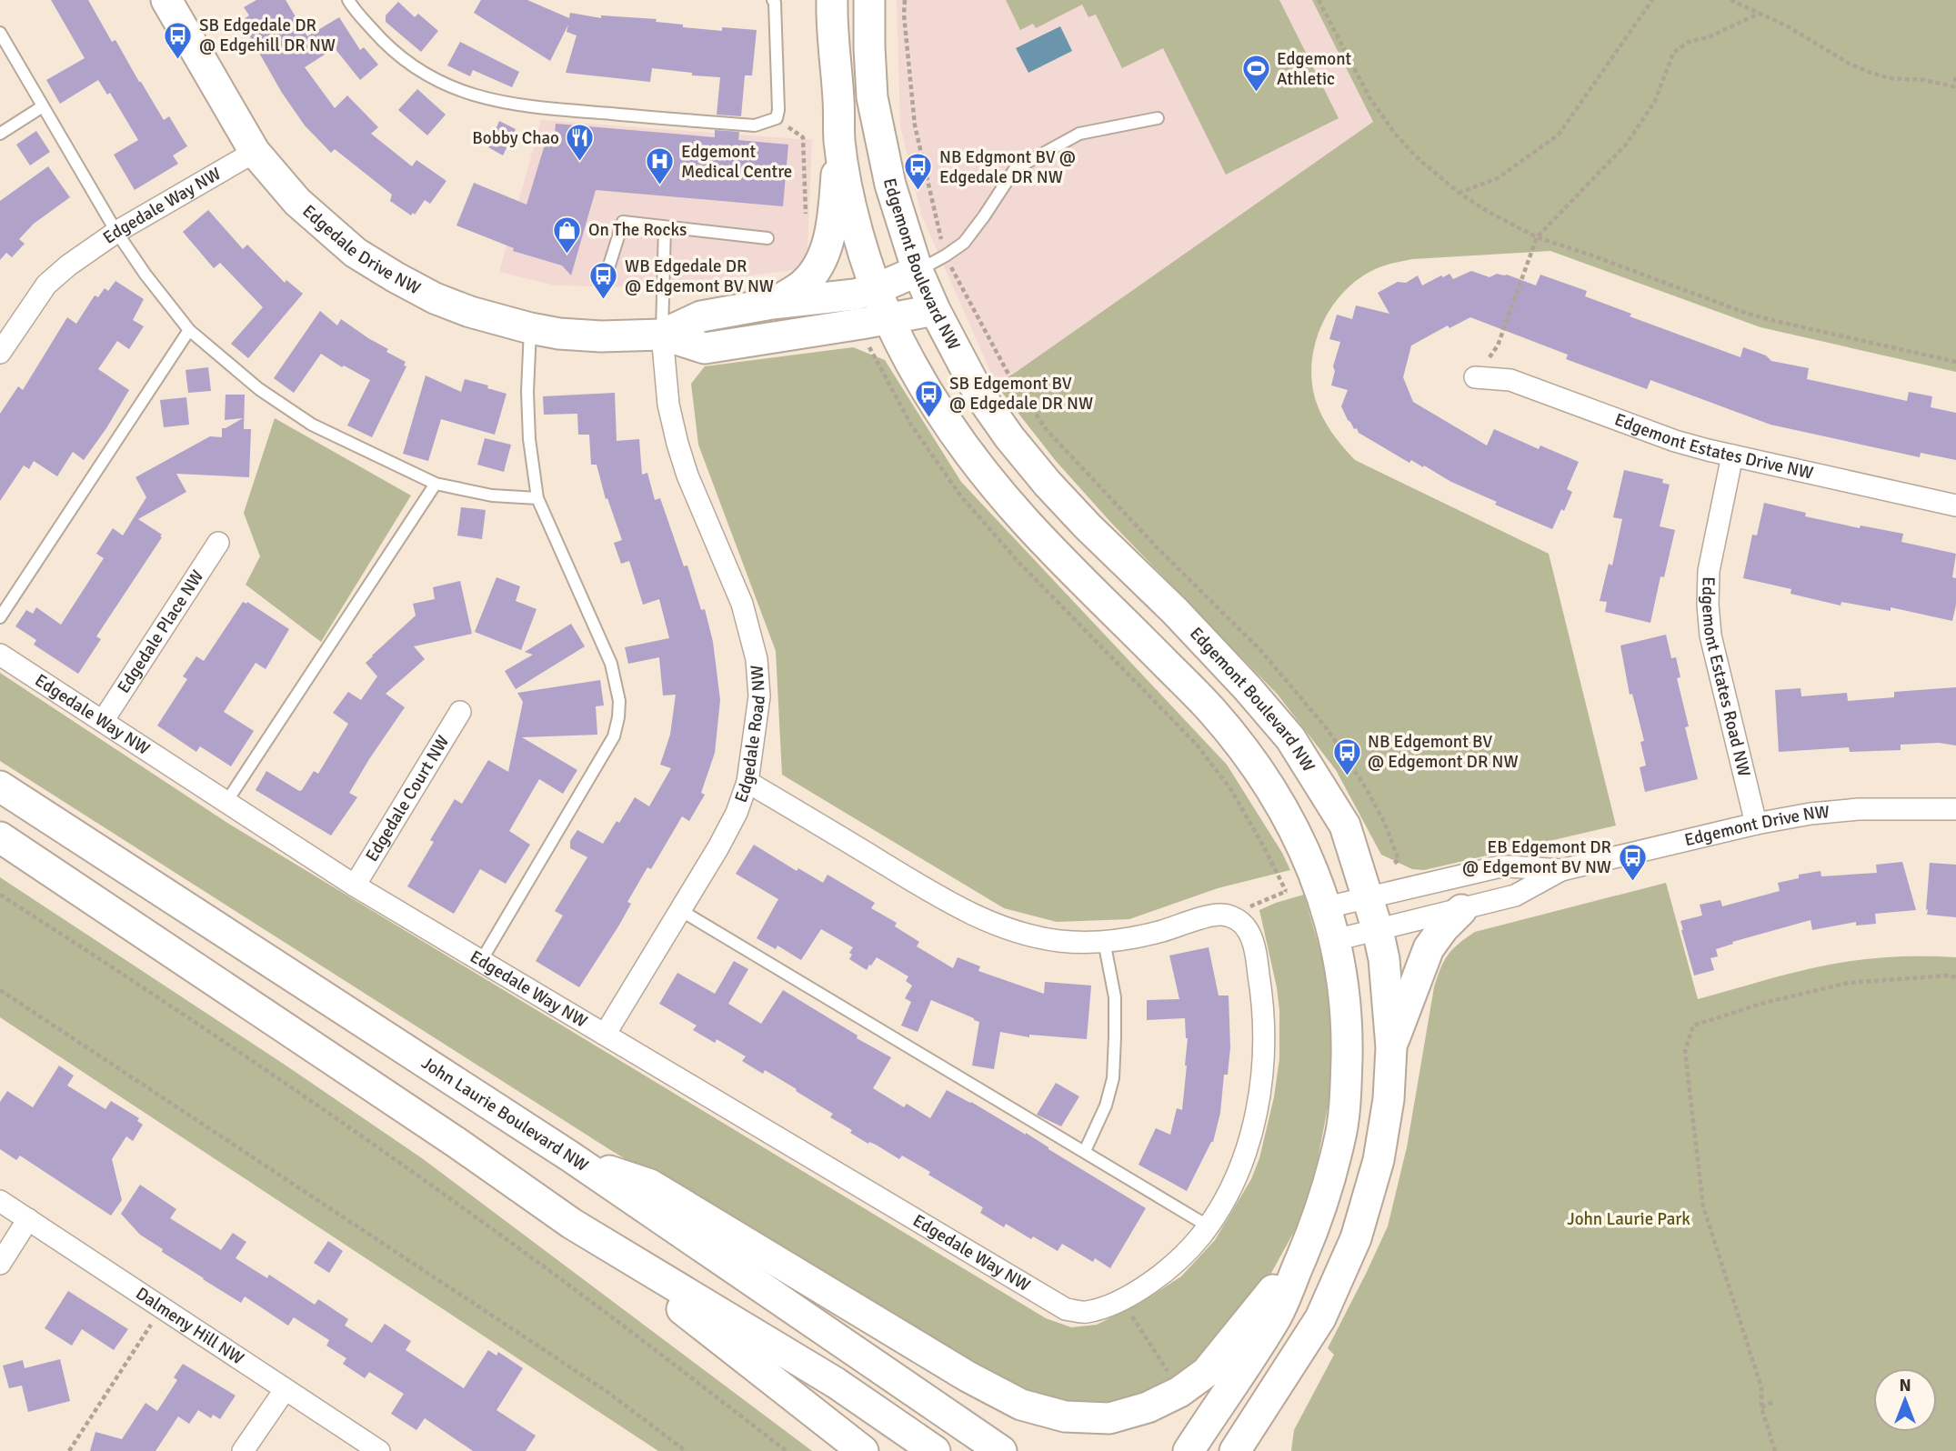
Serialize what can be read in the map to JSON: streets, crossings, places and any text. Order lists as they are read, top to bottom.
{
  "streets": {
    "main road": ["Edgedale Drive NW", "Edgemont Boulevard NW", "John Laurie Boulevard NW"],
    "street": [
      "Edgedale Way NW",
      "Edgemont Estates Drive NW",
      "Edgedale Place NW",
      "Edgemont Estates Road NW",
      "Edgedale Road NW",
      "Edgedale Court NW",
      "Edgemont Drive NW",
      "Dalmeny Hill NW"
    ]
  },
  "crossings": [
    ["Edgedale Way NW", "Edgedale Drive NW"],
    ["Edgedale Way NW", "Edgedale Place NW"],
    ["Edgedale Way NW", "Edgedale Road NW"],
    ["Edgedale Way NW", "Edgedale Court NW"],
    ["Edgedale Drive NW", "Edgemont Boulevard NW"],
    ["Edgedale Drive NW", "Edgedale Road NW"],
    ["Edgemont Boulevard NW", "Edgemont Drive NW"],
    ["Edgemont Estates Drive NW", "Edgemont Estates Road NW"],
    ["Edgemont Estates Road NW", "Edgemont Drive NW"]
  ],
  "parks": ["John Laurie Park"],
  "places": {
    "bus stop": [
      "SB Edgedale DR @ Edgehill DR NW",
      "NB Edgmont BV @ Edgedale DR NW",
      "WB Edgedale DR @ Edgemont BV NW",
      "SB Edgemont BV @ Edgedale DR NW",
      "NB Edgemont BV @ Edgemont DR NW",
      "EB Edgemont DR @ Edgemont BV NW"
    ],
    "sports": ["Edgemont Athletic"],
    "restaurant": ["Bobby Chao"],
    "hospital": ["Edgemont Medical Centre"],
    "shop": ["On The Rocks"]
  },
  "north": "top"
}
